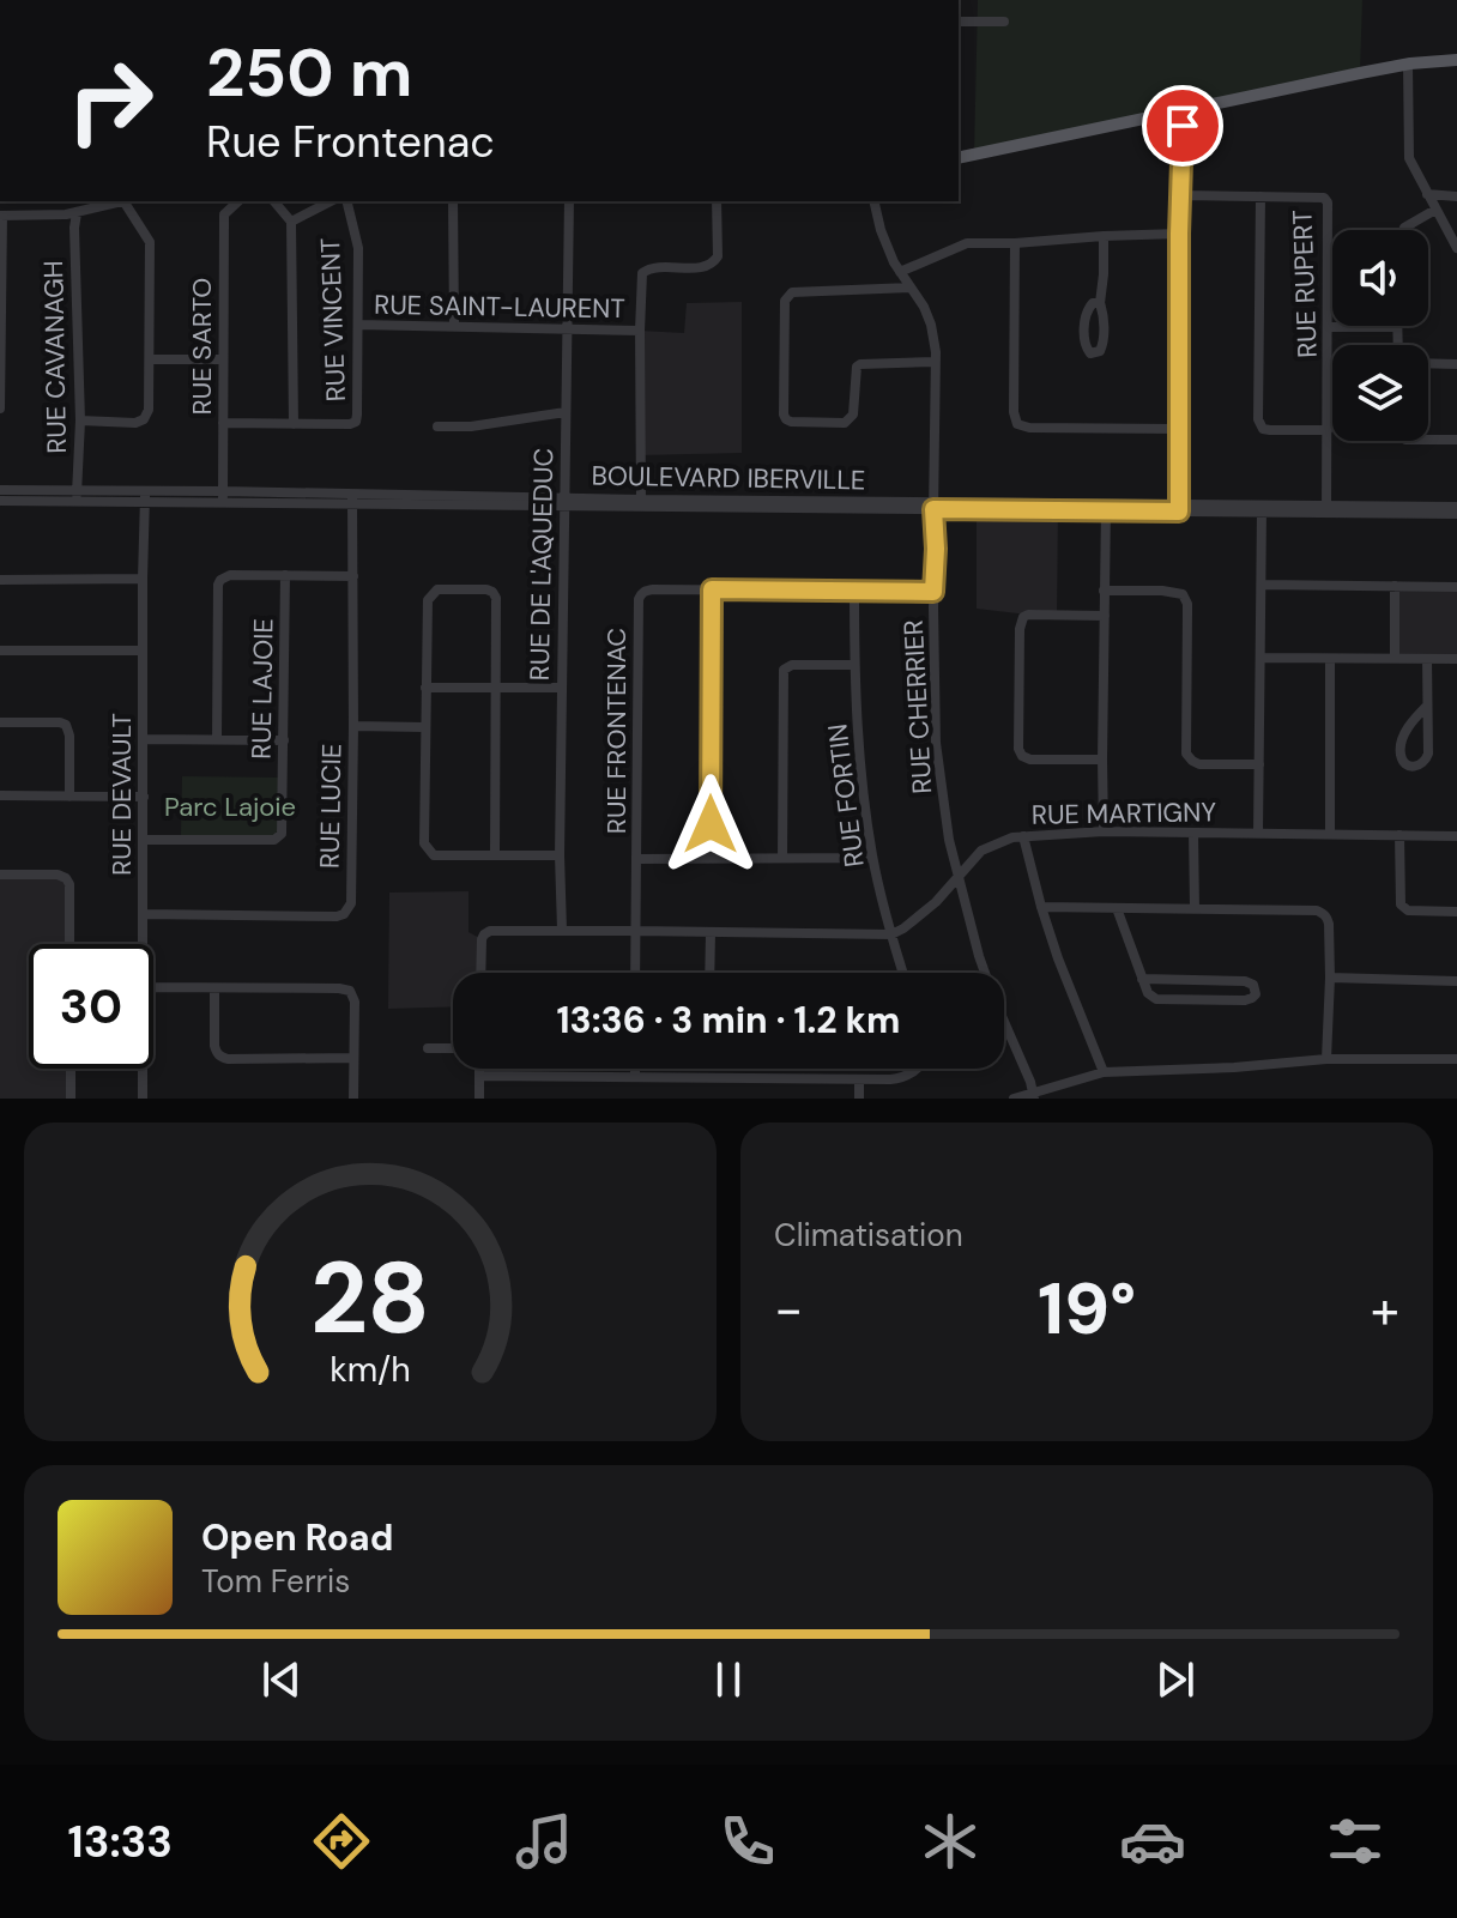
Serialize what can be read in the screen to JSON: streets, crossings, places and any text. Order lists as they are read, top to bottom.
{
  "streets": {
    "street": [
      "RUE RUPERT",
      "RUE SAINT-LAURENT",
      "RUE VINCENT",
      "RUE SARTO",
      "RUE CAVANAGH",
      "BOULEVARD IBERVILLE",
      "RUE DE L'AQUEDUC",
      "RUE LAJOIE",
      "RUE CHERRIER",
      "RUE FRONTENAC",
      "RUE DEVAULT",
      "RUE FORTIN",
      "RUE LUCIE",
      "RUE MARTIGNY"
    ]
  },
  "crossings": [
    ["RUE RUPERT", "BOULEVARD IBERVILLE"],
    ["RUE SAINT-LAURENT", "RUE VINCENT"],
    ["RUE SAINT-LAURENT", "RUE DE L'AQUEDUC"],
    ["RUE VINCENT", "RUE SARTO"],
    ["RUE SARTO", "BOULEVARD IBERVILLE"],
    ["RUE CAVANAGH", "BOULEVARD IBERVILLE"],
    ["BOULEVARD IBERVILLE", "RUE DE L'AQUEDUC"],
    ["BOULEVARD IBERVILLE", "RUE CHERRIER"],
    ["BOULEVARD IBERVILLE", "RUE DEVAULT"],
    ["BOULEVARD IBERVILLE", "RUE LUCIE"],
    ["RUE LAJOIE", "RUE DEVAULT"],
    ["RUE CHERRIER", "RUE FRONTENAC"],
    ["RUE CHERRIER", "RUE MARTIGNY"],
    ["RUE FRONTENAC", "RUE FORTIN"],
    ["RUE DEVAULT", "RUE LUCIE"],
    ["RUE FORTIN", "RUE MARTIGNY"]
  ],
  "parks": ["Parc Lajoie"],
  "page": {
    "turn": ["250 m", "Rue Frontenac"],
    "limit": "30",
    "trip": "13:36 · 3 min · 1.2 km",
    "tile": "Climatisation",
    "heat": ["−", "19°", "+"],
    "song": ["Open Road", "Tom Ferris"],
    "tabs": "13:33",
    "gauge": ["28", "km/h"]
  }
}
